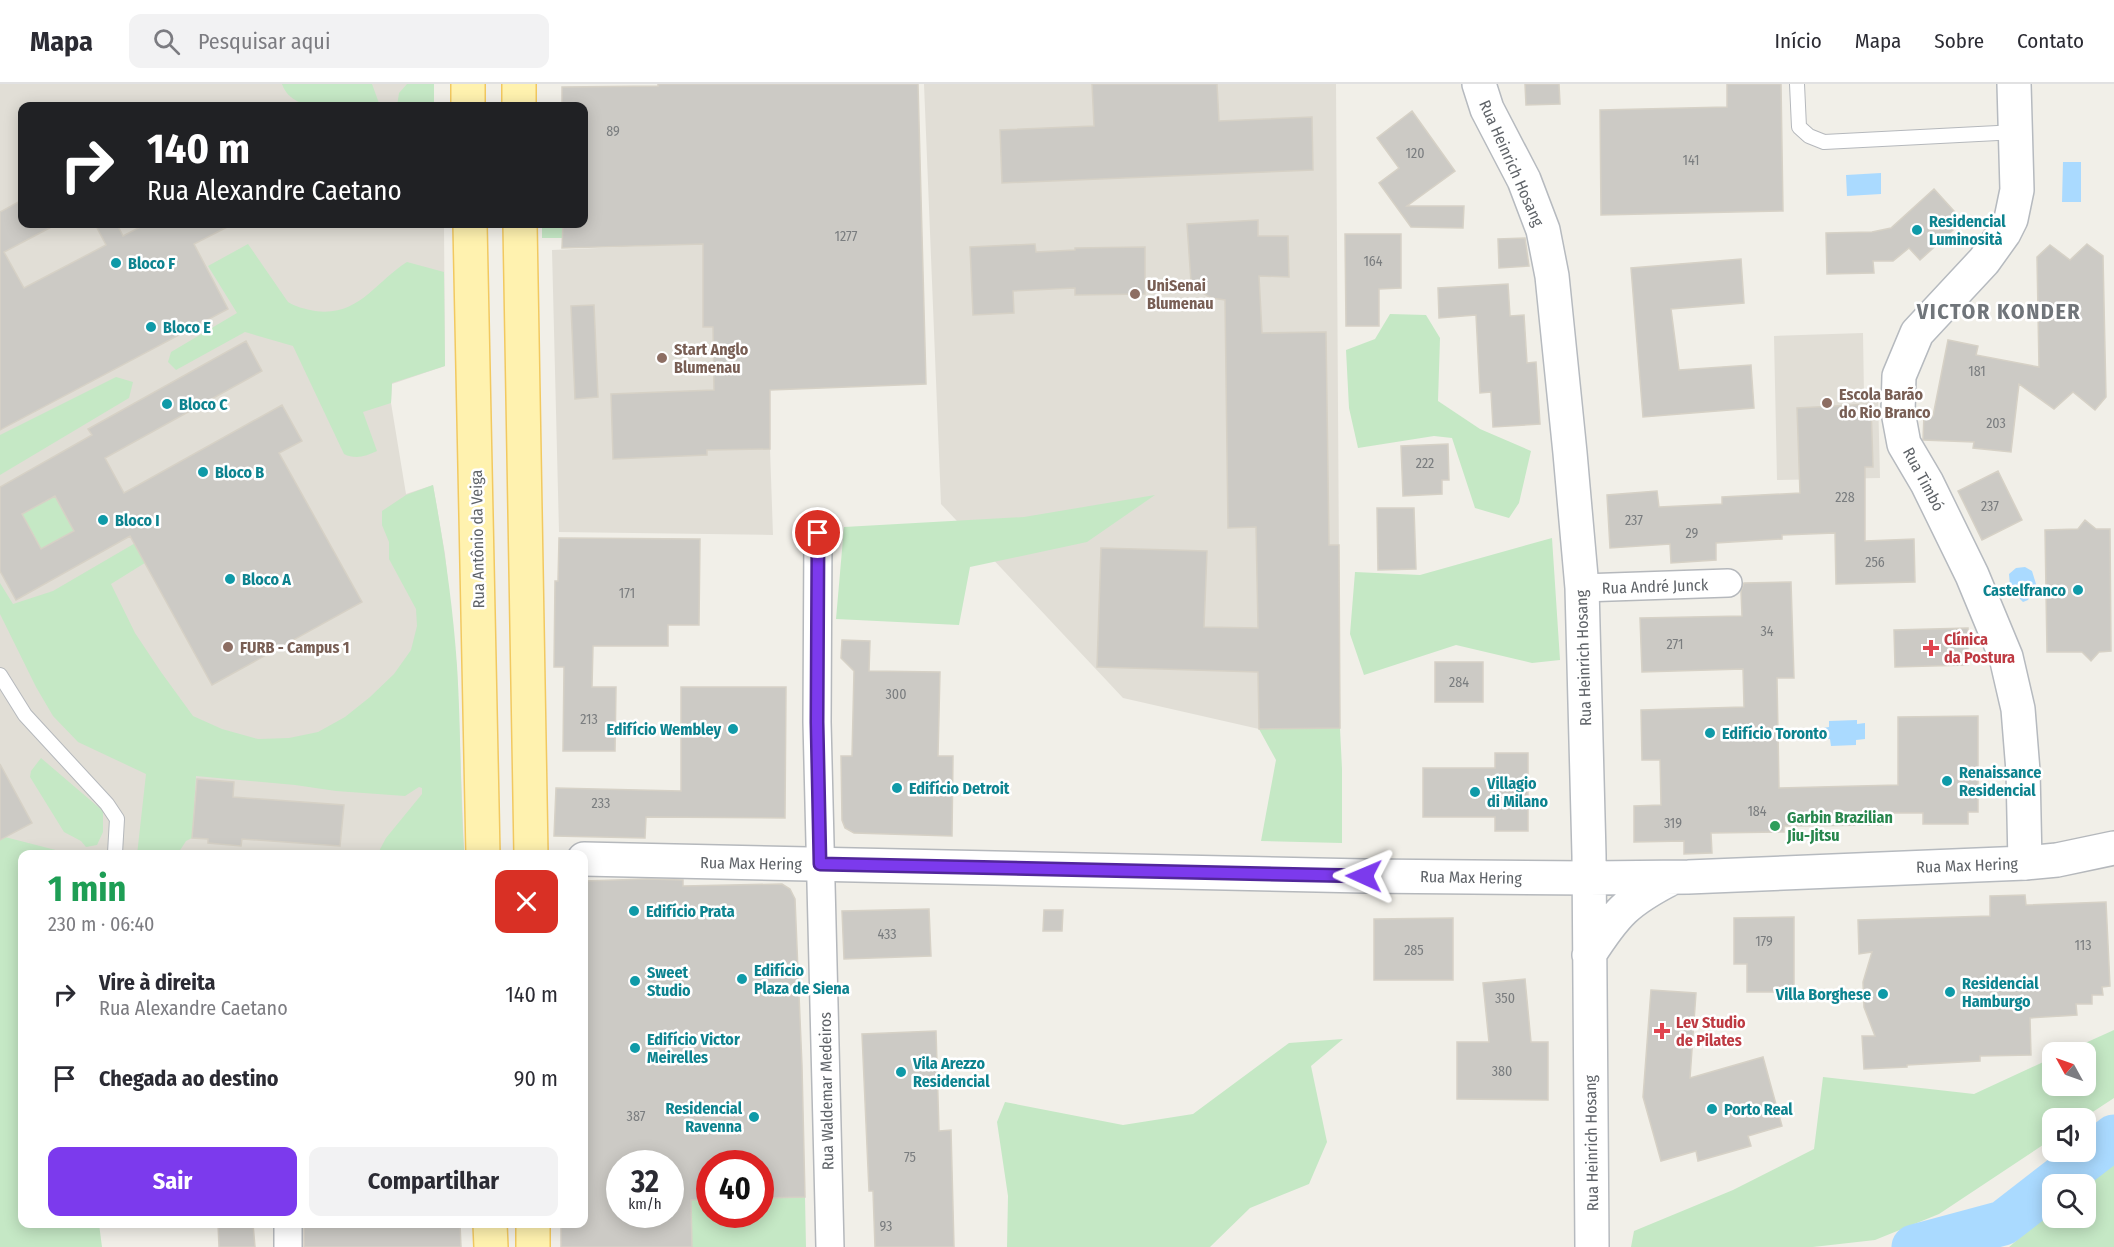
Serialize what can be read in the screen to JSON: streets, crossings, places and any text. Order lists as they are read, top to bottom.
{
  "streets": {
    "main road": [
      "Rua Heinrich Hosang",
      "Rua Timbó",
      "Rua Antônio da Veiga",
      "Rua Max Hering"
    ],
    "street": ["Rua André Junck", "Rua Waldemar Medeiros"]
  },
  "crossings": [
    ["Rua Heinrich Hosang", "Rua André Junck"],
    ["Rua Heinrich Hosang", "Rua Max Hering"],
    ["Rua Timbó", "Rua Max Hering"],
    ["Rua Max Hering", "Rua Waldemar Medeiros"]
  ],
  "districts": ["VICTOR KONDER"],
  "places": {
    "other": [
      "Residencial Luminosità",
      "Bloco F",
      "UniSenai Blumenau",
      "Bloco E",
      "Start Anglo Blumenau",
      "Escola Barão do Rio Branco",
      "Bloco C",
      "Bloco B",
      "Bloco I",
      "Bloco A",
      "Castelfranco",
      "FURB - Campus 1",
      "Edifício Wembley",
      "Edifício Toronto",
      "Renaissance Residencial",
      "Edifício Detroit",
      "Villagio di Milano",
      "Garbin Brazilian Jiu-Jitsu",
      "Edifício Prata",
      "Edifício Plaza de Siena",
      "Sweet Studio",
      "Residencial Hamburgo",
      "Villa Borghese",
      "Edifício Victor Meirelles",
      "Vila Arezzo Residencial",
      "Porto Real",
      "Residencial Ravenna"
    ],
    "health": ["Clínica da Postura", "Lev Studio de Pilates"]
  },
  "house_numbers": [
    "89",
    "120",
    "141",
    "1277",
    "164",
    "181",
    "203",
    "222",
    "228",
    "237",
    "237",
    "29",
    "256",
    "171",
    "34",
    "271",
    "284",
    "300",
    "213",
    "233",
    "184",
    "319",
    "433",
    "179",
    "113",
    "285",
    "350",
    "380",
    "387",
    "75",
    "93"
  ],
  "north": "top left",
  "page": {
    "header": "Mapa",
    "search": "Pesquisar aqui",
    "nav": [
      "Início",
      "Mapa",
      "Sobre",
      "Contato"
    ],
    "turn": ["140 m", "Rua Alexandre Caetano"],
    "heading": ["1 min", "230 m · 06:40"],
    "list": [
      {
        "name": "Vire à direita",
        "note": "Rua Alexandre Caetano",
        "value": "140 m"
      },
      {
        "name": "Chegada ao destino",
        "value": "90 m"
      }
    ],
    "buttons": ["Sair", "Compartilhar"],
    "speed": "32 km/h",
    "limit": "40"
  }
}
